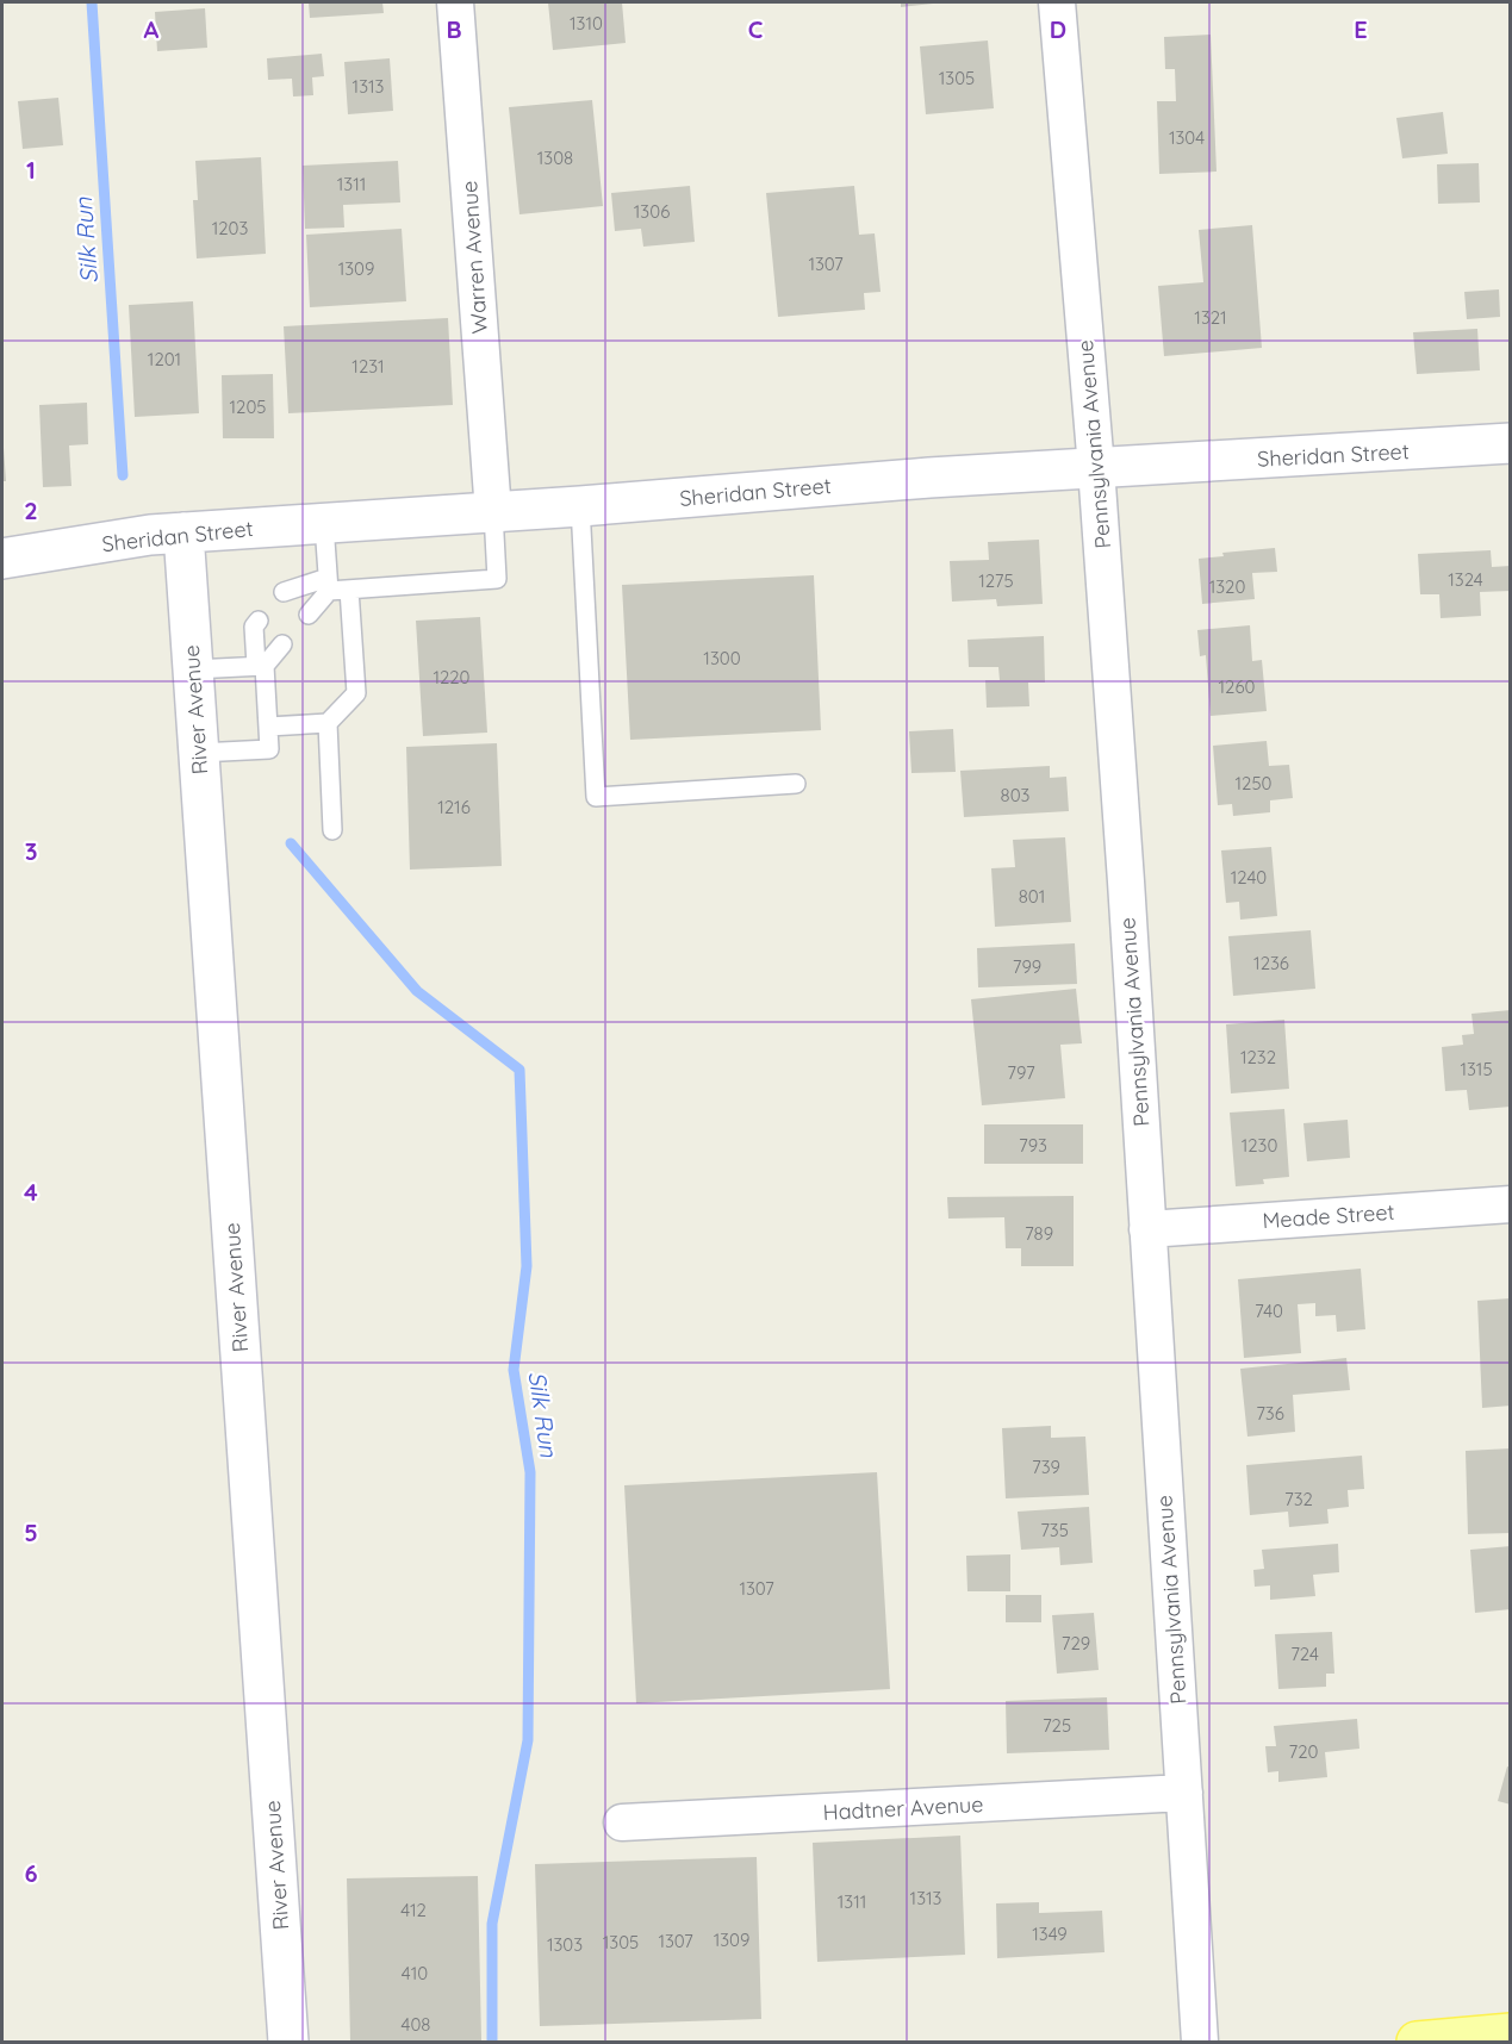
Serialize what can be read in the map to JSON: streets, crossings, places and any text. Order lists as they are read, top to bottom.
{
  "streets": {
    "street": [
      "Warren Avenue",
      "Pennsylvania Avenue",
      "Sheridan Street",
      "River Avenue",
      "Meade Street",
      "Hadtner Avenue"
    ]
  },
  "crossings": [
    ["Warren Avenue", "Sheridan Street"],
    ["Pennsylvania Avenue", "Sheridan Street"],
    ["Pennsylvania Avenue", "Meade Street"],
    ["Pennsylvania Avenue", "Hadtner Avenue"],
    ["Sheridan Street", "River Avenue"]
  ],
  "water": ["Silk Run"],
  "house_numbers": [
    "1310",
    "1305",
    "1313",
    "1304",
    "1308",
    "1311",
    "1306",
    "1203",
    "1307",
    "1309",
    "1321",
    "1201",
    "1231",
    "1205",
    "1324",
    "1275",
    "1320",
    "1300",
    "1220",
    "1260",
    "1250",
    "803",
    "1216",
    "1240",
    "801",
    "1236",
    "799",
    "1232",
    "1315",
    "797",
    "793",
    "1230",
    "789",
    "740",
    "736",
    "739",
    "732",
    "735",
    "1307",
    "729",
    "724",
    "725",
    "720",
    "1313",
    "1311",
    "412",
    "1349",
    "1309",
    "1307",
    "1305",
    "1303",
    "410",
    "408"
  ],
  "grid": {
    "columns": [
      "A",
      "B",
      "C",
      "D",
      "E"
    ],
    "rows": [
      "1",
      "2",
      "3",
      "4",
      "5",
      "6"
    ]
  }
}
